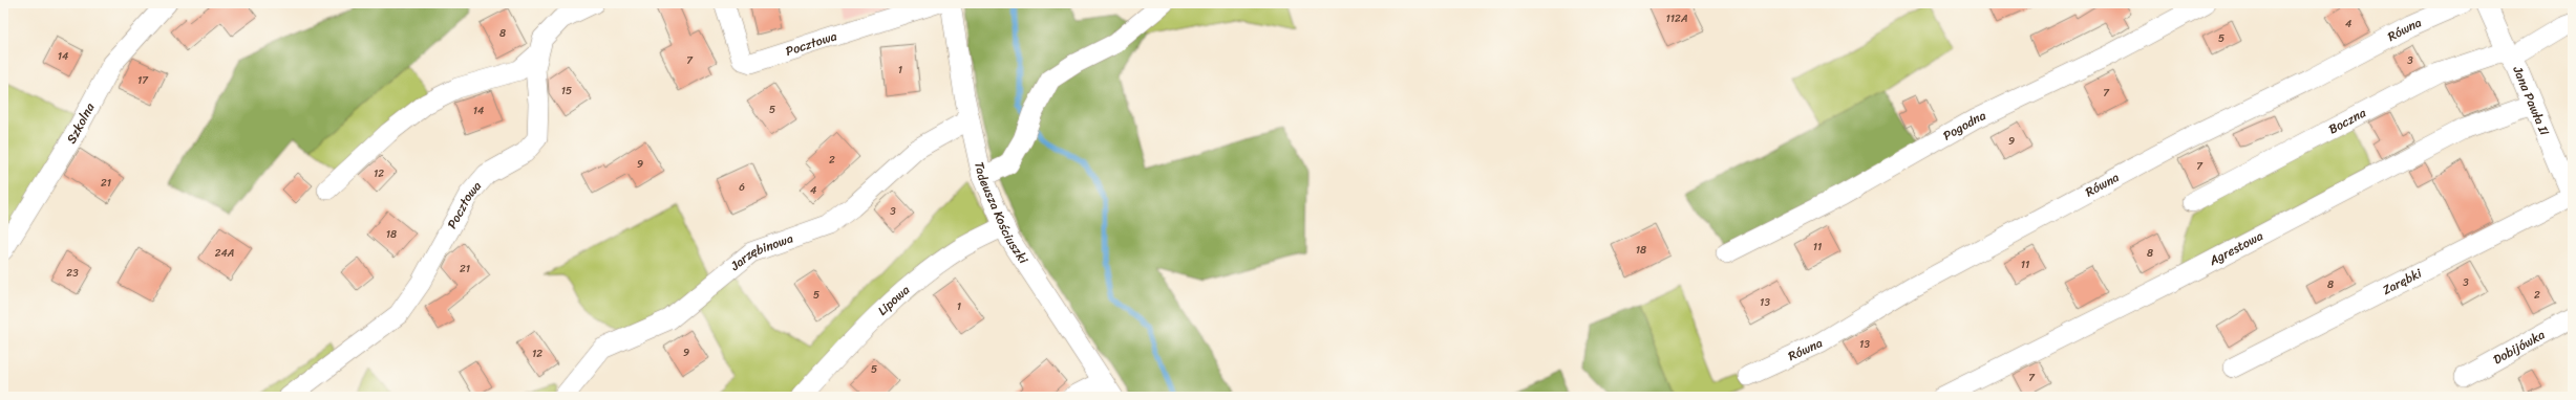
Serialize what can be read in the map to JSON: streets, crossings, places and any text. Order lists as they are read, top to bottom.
{
  "streets": {
    "street": [
      "Równa",
      "Pocztowa",
      "Jana Pawła II",
      "Boczna",
      "Szkolna",
      "Pogodna",
      "Tadeusza Kościuszki",
      "Agrestowa",
      "Jarzębinowa",
      "Zarębki",
      "Lipowa",
      "Dobijówka"
    ]
  },
  "crossings": [
    ["Jana Pawła II", "Boczna"],
    ["Jana Pawła II", "Agrestowa"],
    ["Jana Pawła II", "Zarębki"],
    ["Tadeusza Kościuszki", "Jarzębinowa"],
    ["Tadeusza Kościuszki", "Lipowa"]
  ],
  "house_numbers": [
    "112A",
    "4",
    "8",
    "5",
    "14",
    "7",
    "3",
    "1",
    "17",
    "15",
    "7",
    "5",
    "14",
    "9",
    "2",
    "9",
    "7",
    "12",
    "21",
    "6",
    "4",
    "3",
    "18",
    "11",
    "18",
    "24A",
    "8",
    "11",
    "21",
    "23",
    "3",
    "8",
    "5",
    "2",
    "13",
    "1",
    "13",
    "9",
    "12",
    "5",
    "7"
  ]
}
